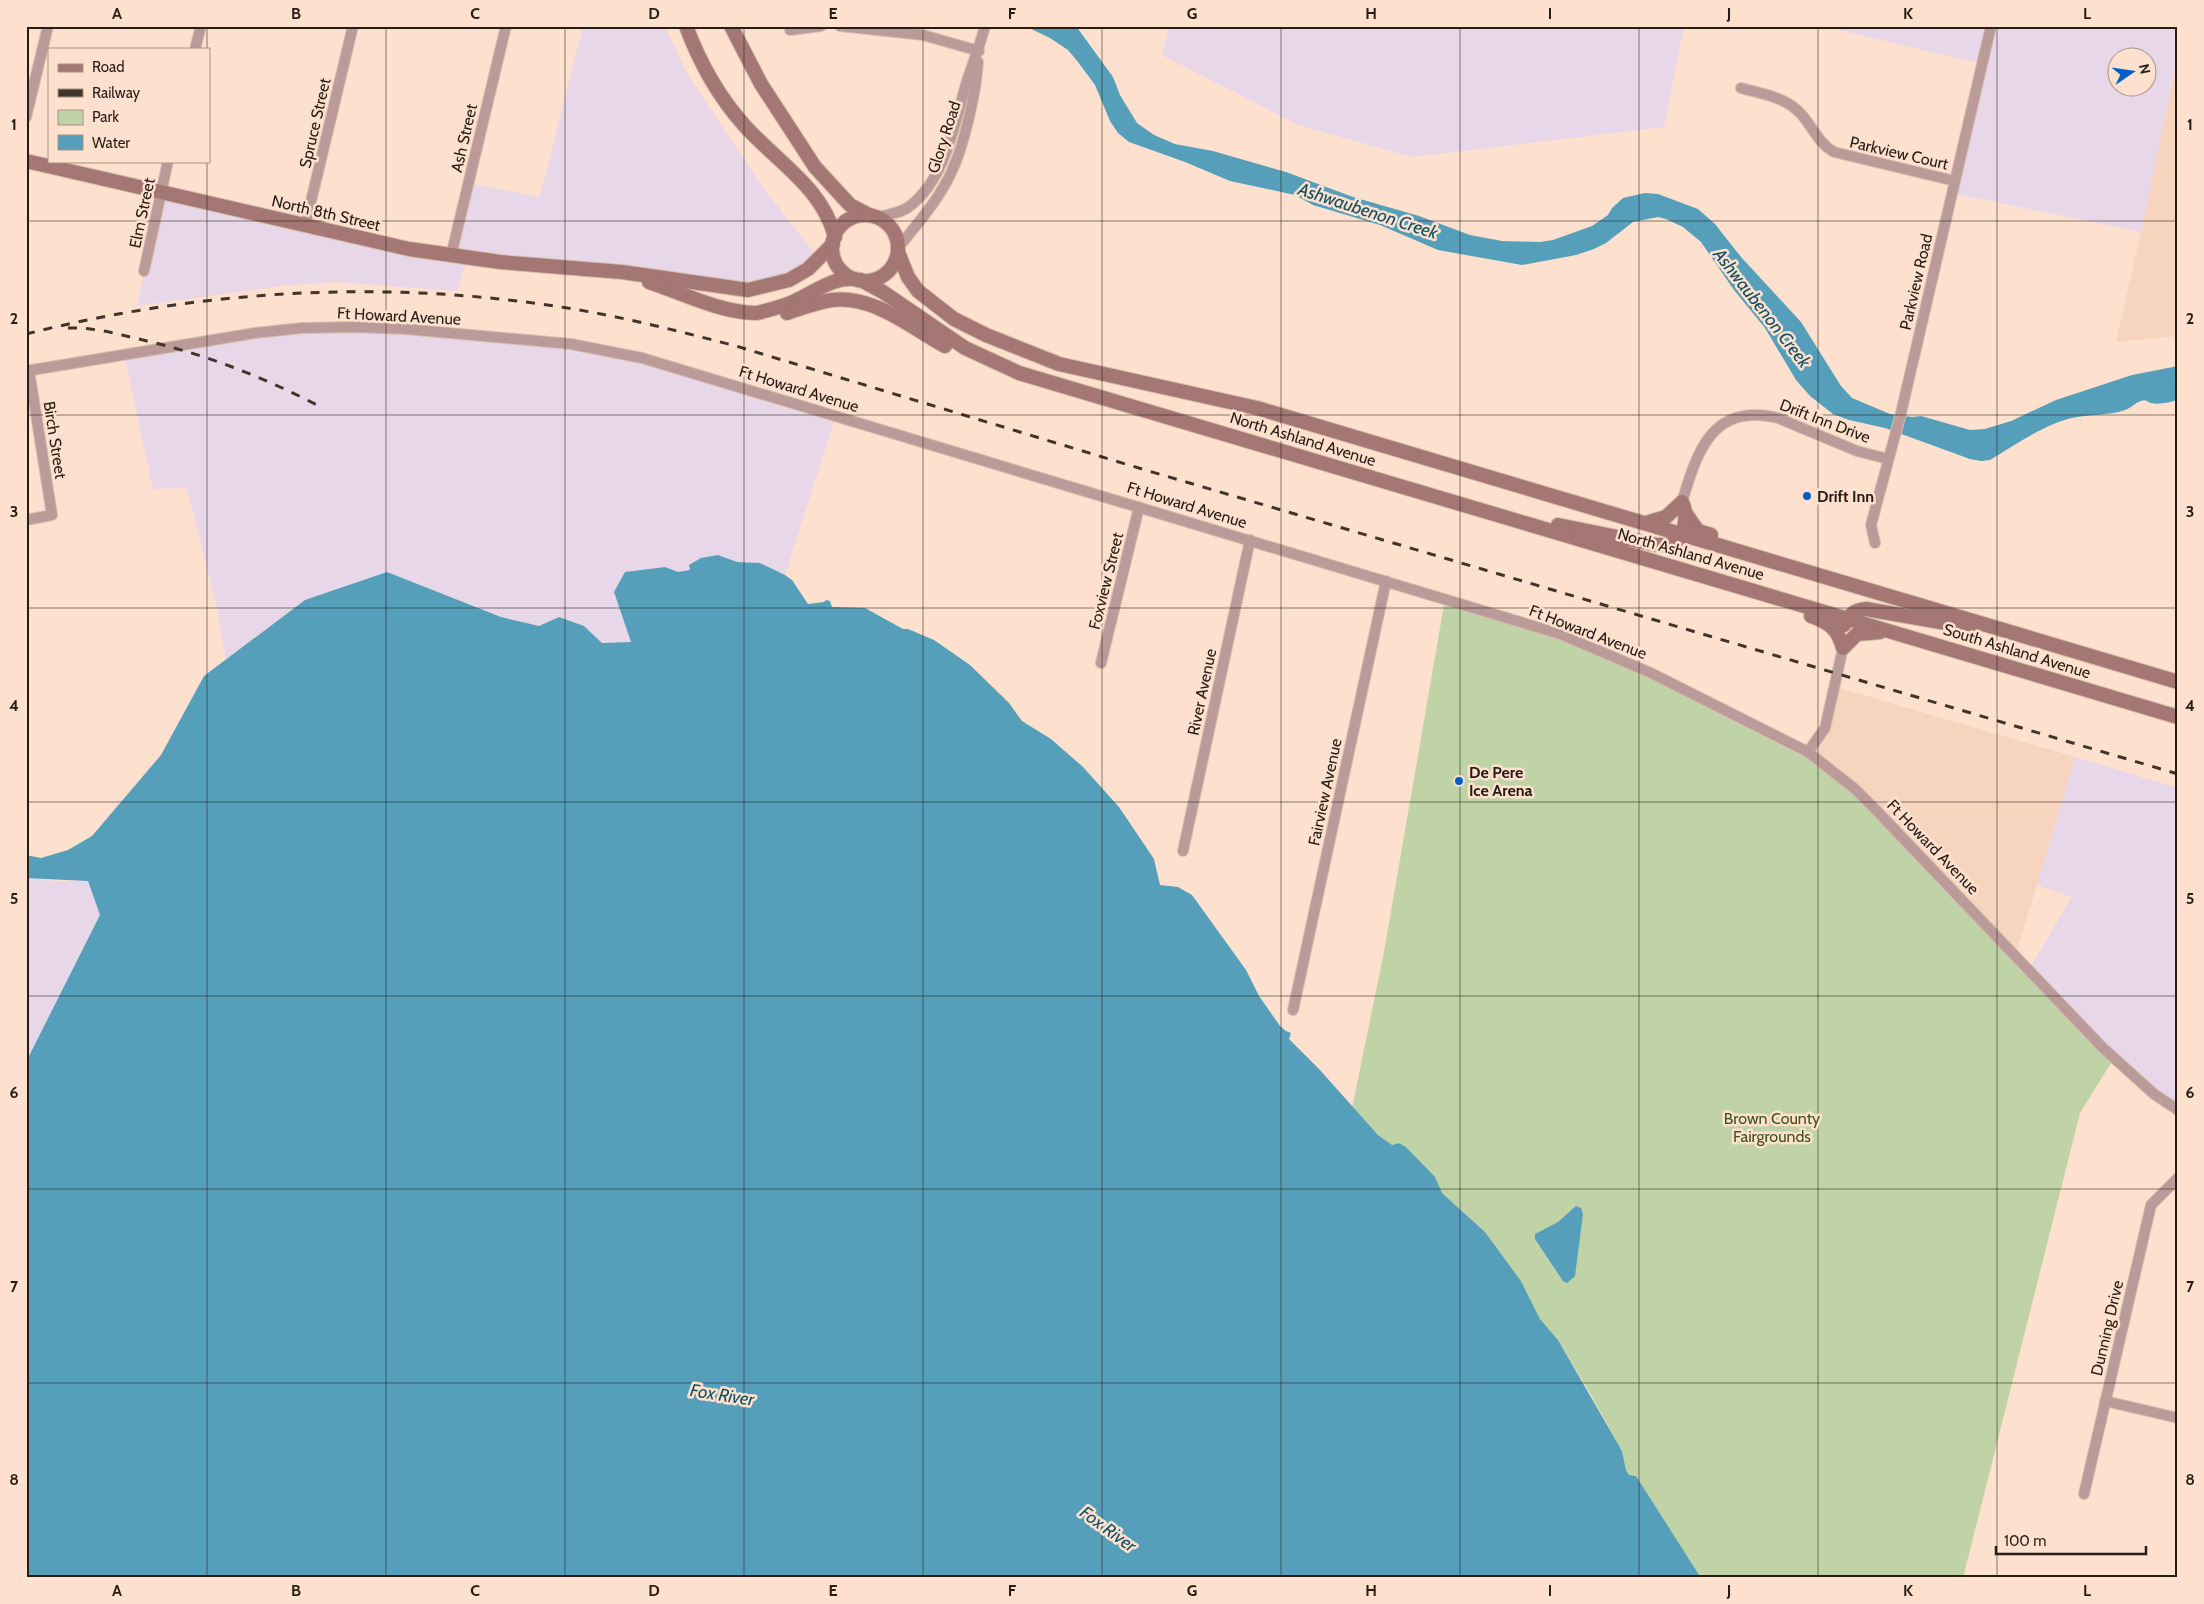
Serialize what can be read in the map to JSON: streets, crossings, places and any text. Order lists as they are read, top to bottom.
{
  "streets": {
    "main road": ["North 8th Street", "North Ashland Avenue", "South Ashland Avenue"],
    "street": [
      "Spruce Street",
      "Glory Road",
      "Ash Street",
      "Parkview Court",
      "Elm Street",
      "Parkview Road",
      "Ft Howard Avenue",
      "Drift Inn Drive",
      "Birch Street",
      "Foxview Street",
      "River Avenue",
      "Fairview Avenue",
      "Dunning Drive"
    ]
  },
  "crossings": [
    ["Spruce Street", "North 8th Street"],
    ["Glory Road", "North 8th Street"],
    ["Glory Road", "North Ashland Avenue"],
    ["Ash Street", "North 8th Street"],
    ["Parkview Court", "Parkview Road"],
    ["Elm Street", "North 8th Street"],
    ["North 8th Street", "North Ashland Avenue"],
    ["Parkview Road", "Drift Inn Drive"],
    ["Ft Howard Avenue", "Birch Street"],
    ["Ft Howard Avenue", "Foxview Street"],
    ["Ft Howard Avenue", "River Avenue"],
    ["Ft Howard Avenue", "Fairview Avenue"],
    ["North Ashland Avenue", "South Ashland Avenue"]
  ],
  "water": ["Ashwaubenon Creek", "Fox River"],
  "parks": ["Brown County Fairgrounds"],
  "places": ["Drift Inn", "De Pere Ice Arena"],
  "legend": [
    "Road",
    "Railway",
    "Park",
    "Water"
  ],
  "scale_bar": "100 m",
  "north": "right",
  "grid": {
    "columns": [
      "A",
      "B",
      "C",
      "D",
      "E",
      "F",
      "G",
      "H",
      "I",
      "J",
      "K",
      "L"
    ],
    "rows": [
      "1",
      "2",
      "3",
      "4",
      "5",
      "6",
      "7",
      "8"
    ]
  }
}
